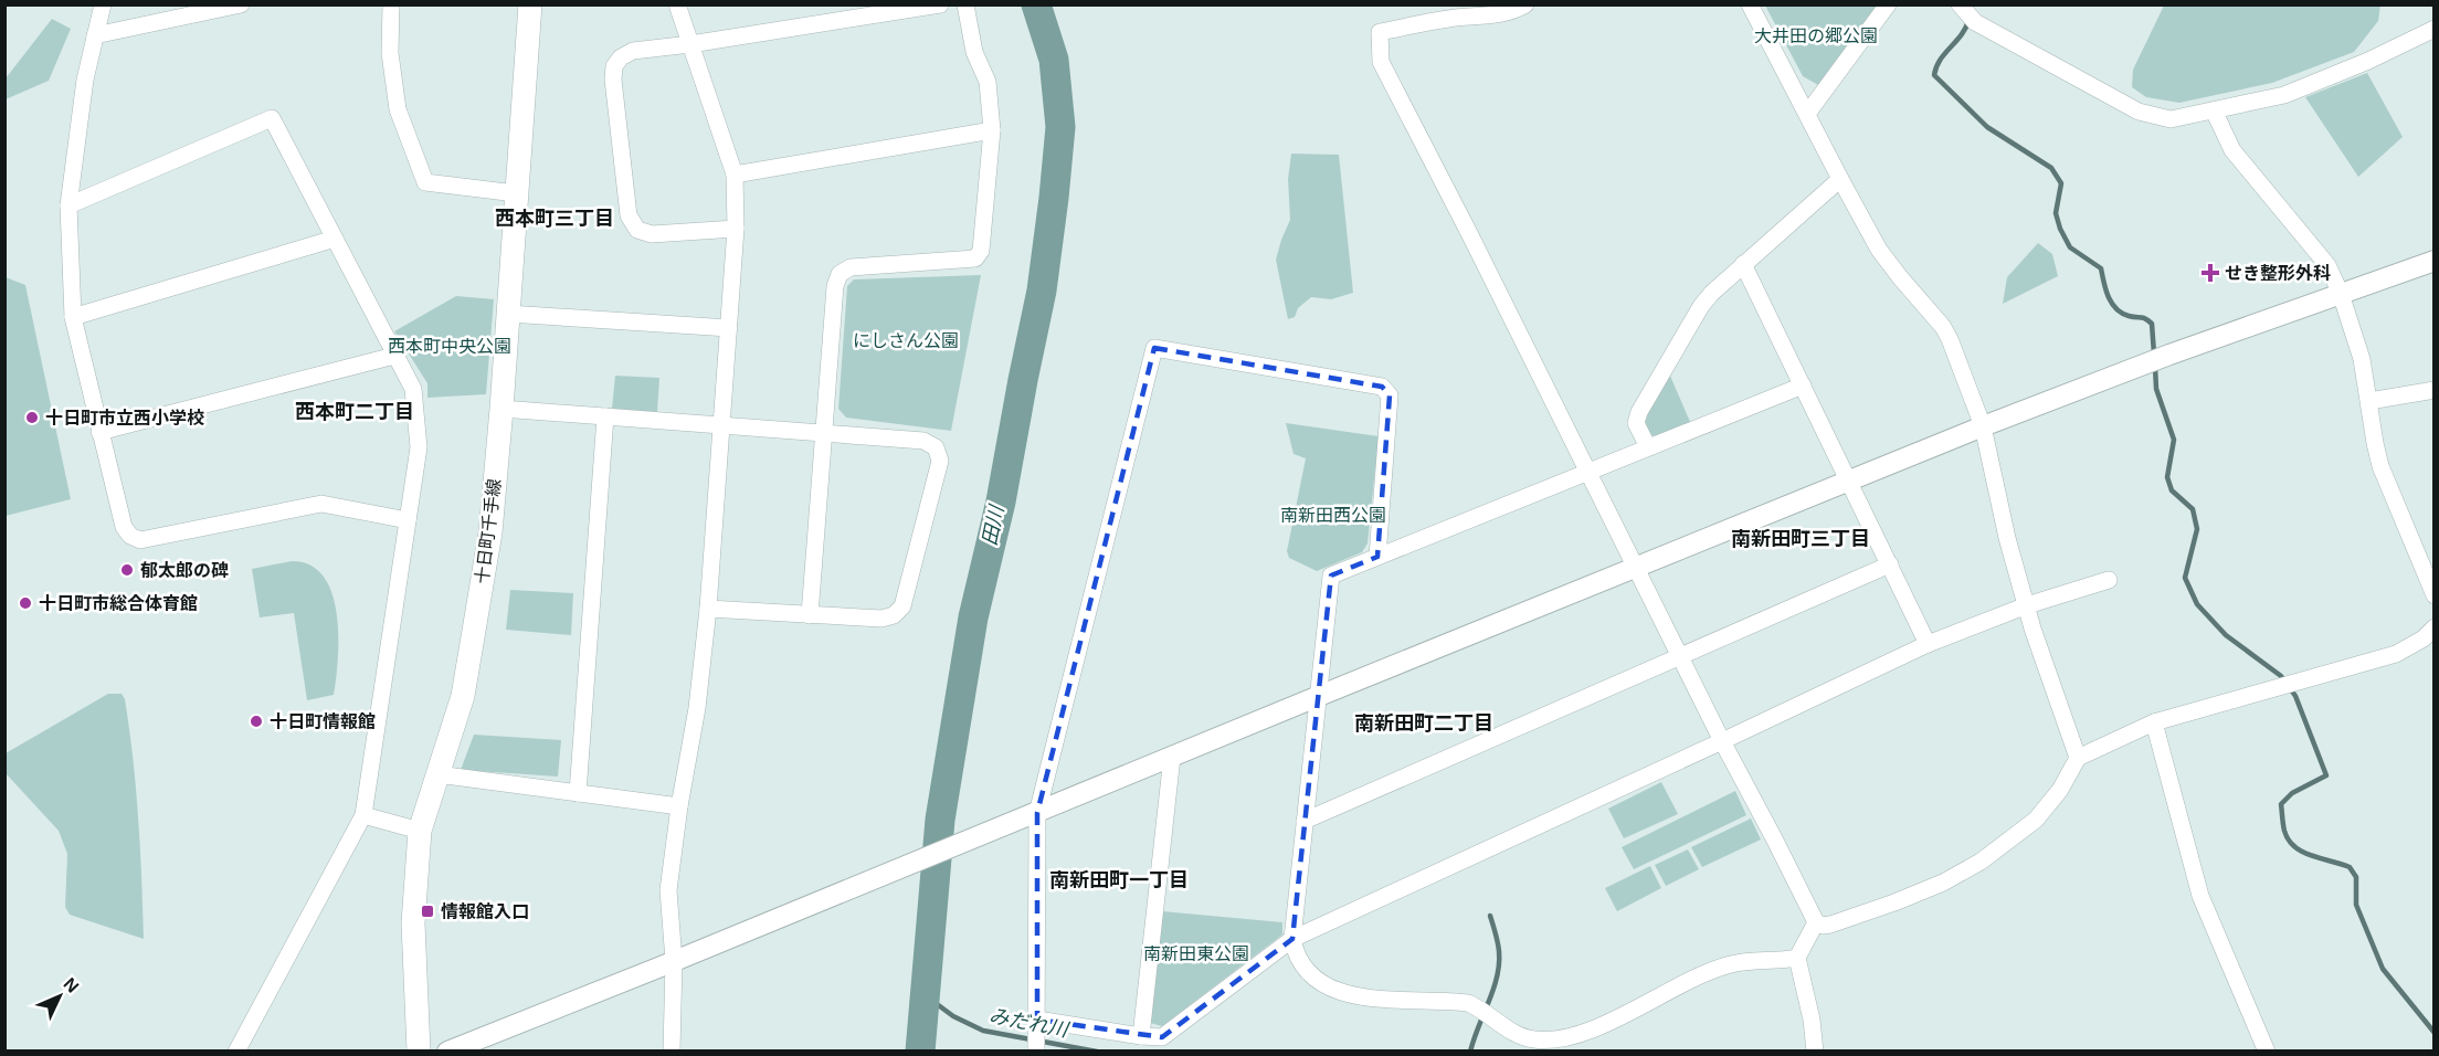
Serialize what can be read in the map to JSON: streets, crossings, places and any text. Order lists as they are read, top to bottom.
{
  "streets": {
    "main road": ["十日町千手線"]
  },
  "districts": [
    "西本町三丁目",
    "西本町二丁目",
    "南新田町三丁目",
    "南新田町二丁目",
    "南新田町一丁目"
  ],
  "water": ["田川", "みだれ川"],
  "parks": [
    "大井田の郷公園",
    "にしさん公園",
    "西本町中央公園",
    "南新田西公園",
    "南新田東公園"
  ],
  "places": {
    "health": ["せき整形外科"],
    "other": [
      "十日町市立西小学校",
      "郁太郎の碑",
      "十日町市総合体育館",
      "十日町情報館"
    ],
    "transit": ["情報館入口"]
  },
  "north": "top right"
}
